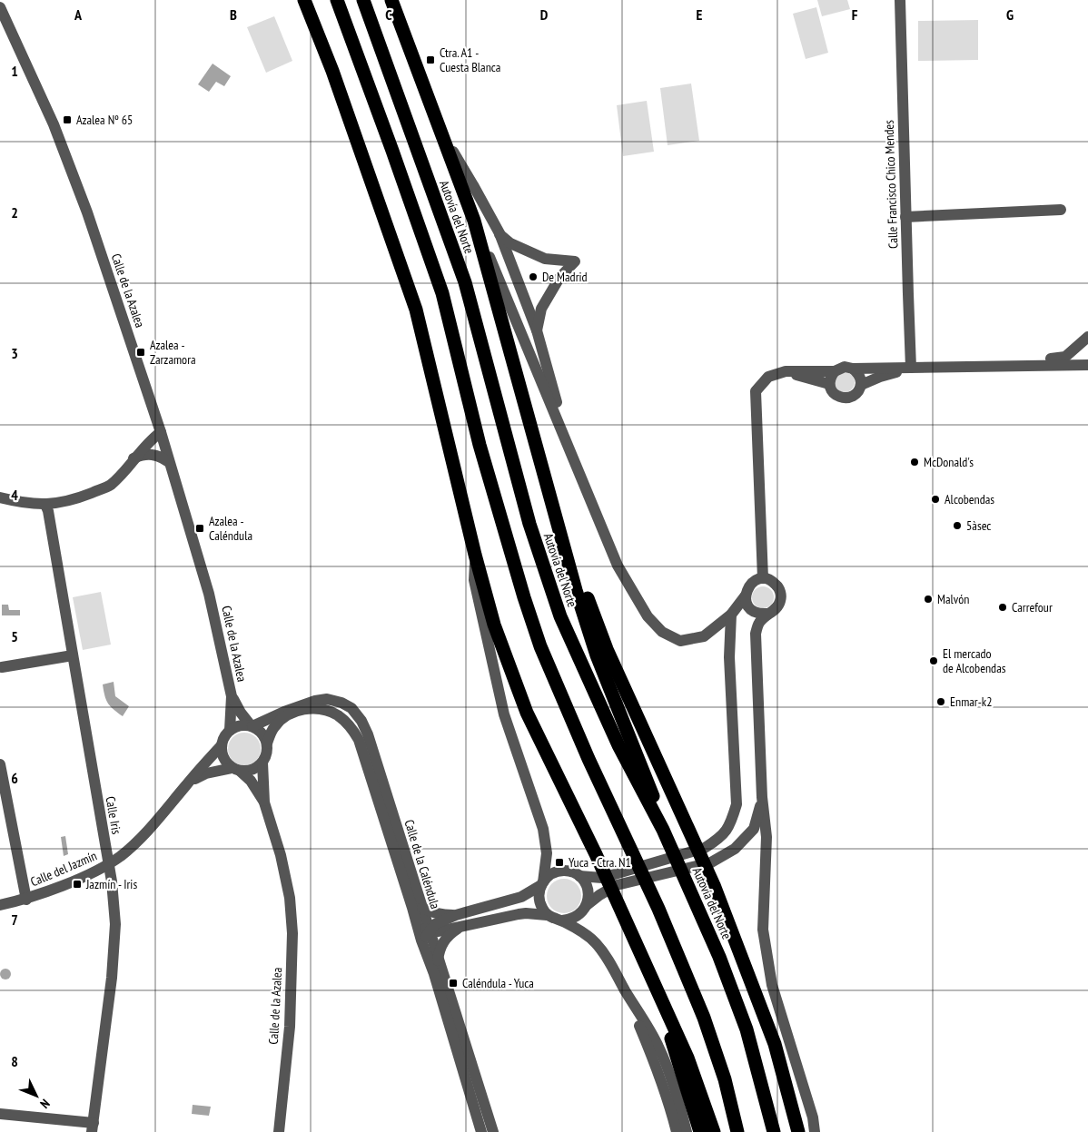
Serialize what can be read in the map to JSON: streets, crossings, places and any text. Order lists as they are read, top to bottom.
{
  "streets": {
    "highway": ["Autovía del Norte"],
    "street": [
      "Calle Francisco Chico Mendes",
      "Calle de la Azalea",
      "Calle Iris",
      "Calle de la Caléndula",
      "Calle del Jazmín"
    ]
  },
  "crossings": [
    ["Calle de la Azalea", "Calle de la Caléndula"],
    ["Calle de la Azalea", "Calle del Jazmín"],
    ["Calle Iris", "Calle del Jazmín"],
    ["Calle de la Caléndula", "Calle del Jazmín"]
  ],
  "places": {
    "transit": [
      "Ctra. A1 - Cuesta Blanca",
      "Azalea Nº 65",
      "Azalea - Zarzamora",
      "Azalea - Caléndula",
      "Yuca - Ctra. N1",
      "Jazmín - Iris",
      "Caléndula - Yuca"
    ],
    "other": [
      "De Madrid",
      "McDonald's",
      "Alcobendas",
      "5àsec",
      "Malvón",
      "Carrefour",
      "El mercado de Alcobendas",
      "Enmar-k2"
    ]
  },
  "north": "bottom right",
  "grid": {
    "columns": [
      "A",
      "B",
      "C",
      "D",
      "E",
      "F",
      "G"
    ],
    "rows": [
      "1",
      "2",
      "3",
      "4",
      "5",
      "6",
      "7",
      "8"
    ]
  }
}
